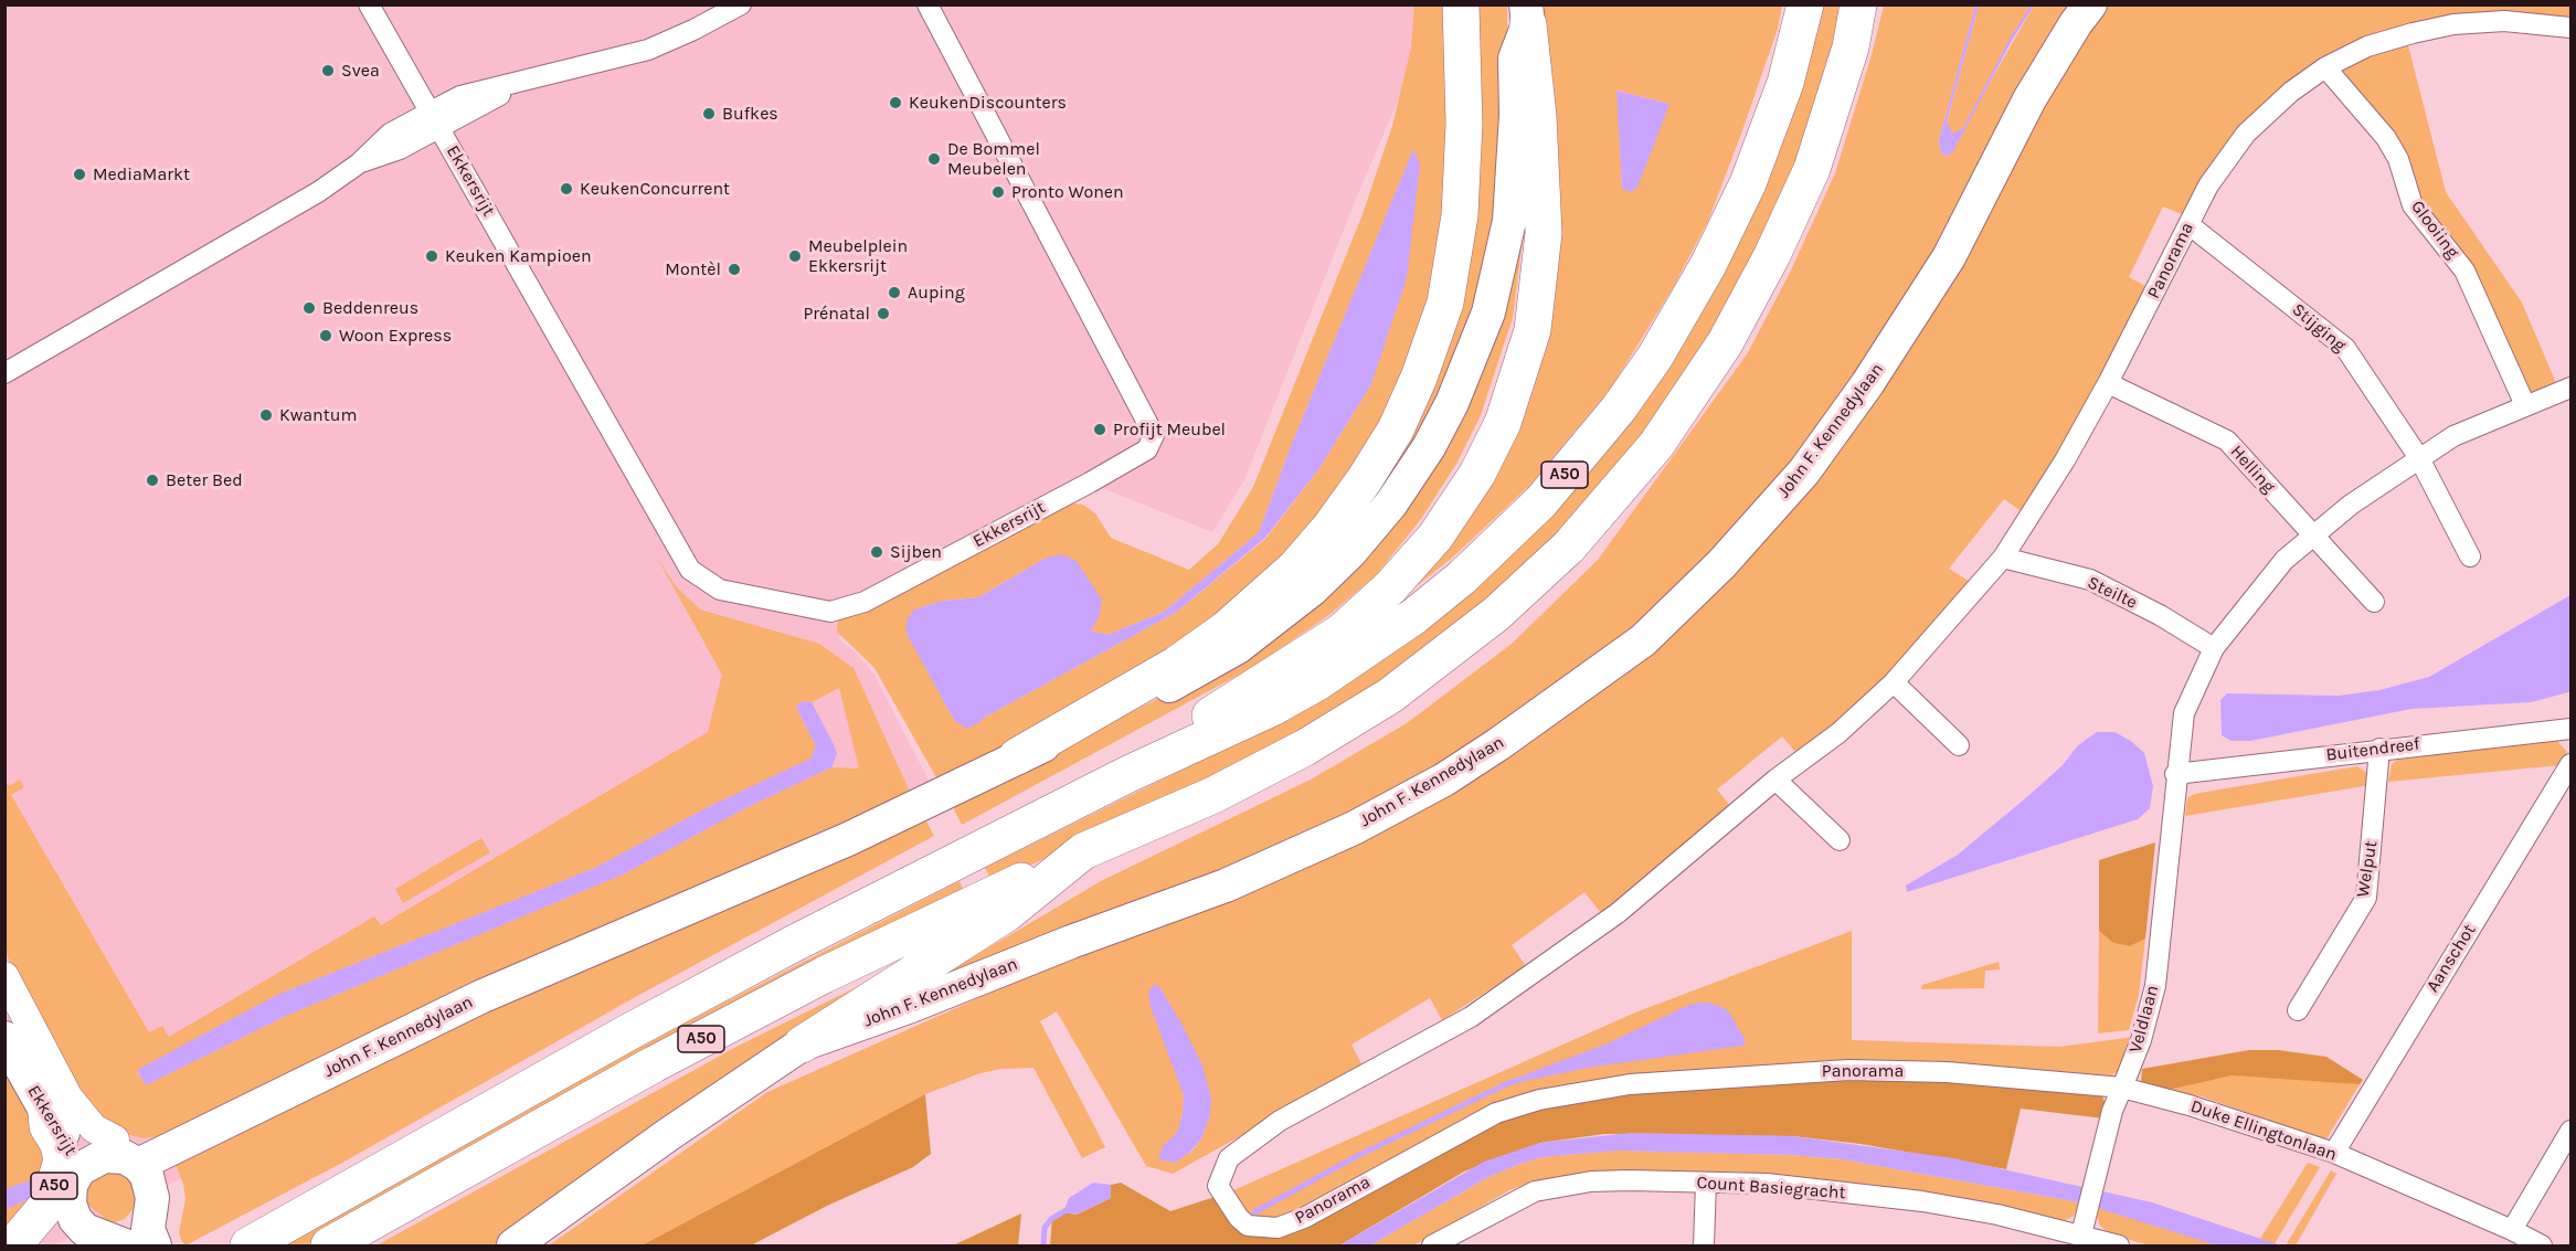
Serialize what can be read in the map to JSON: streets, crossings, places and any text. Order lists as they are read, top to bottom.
{
  "streets": {
    "highway": ["Ekkersrijt", "John F. Kennedylaan", "A50"],
    "street": [
      "Glooiing",
      "Panorama",
      "Stijging",
      "Helling",
      "Steilte",
      "Buitendreef",
      "Welput",
      "Aanschot",
      "Veldlaan",
      "Duke Ellingtonlaan",
      "Count Basiegracht"
    ]
  },
  "crossings": [
    ["Ekkersrijt", "A50"],
    ["Glooiing", "Panorama"],
    ["Panorama", "Stijging"],
    ["Panorama", "Helling"],
    ["Panorama", "Steilte"],
    ["Panorama", "Veldlaan"],
    ["Panorama", "Duke Ellingtonlaan"],
    ["John F. Kennedylaan", "A50"],
    ["Buitendreef", "Welput"],
    ["Buitendreef", "Veldlaan"],
    ["Aanschot", "Duke Ellingtonlaan"],
    ["Veldlaan", "Duke Ellingtonlaan"]
  ],
  "places": [
    "Svea",
    "KeukenDiscounters",
    "Bufkes",
    "De Bommel Meubelen",
    "MediaMarkt",
    "KeukenConcurrent",
    "Pronto Wonen",
    "Keuken Kampioen",
    "Meubelplein Ekkersrijt",
    "Montèl",
    "Auping",
    "Beddenreus",
    "Prénatal",
    "Woon Express",
    "Kwantum",
    "Profijt Meubel",
    "Beter Bed",
    "Sijben"
  ]
}
